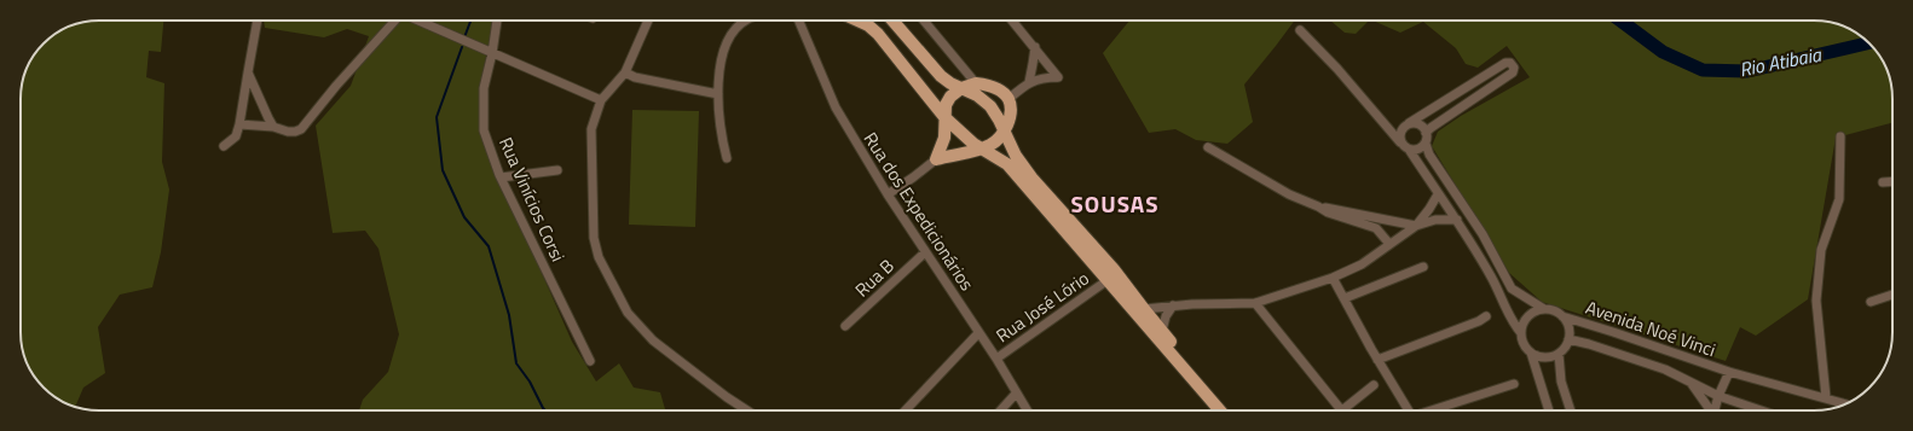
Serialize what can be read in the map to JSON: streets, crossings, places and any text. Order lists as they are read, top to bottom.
{
  "streets": {
    "street": [
      "Rua Vinícios Corsi",
      "Rua dos Expedicionários",
      "Rua B",
      "Rua José Lório",
      "Avenida Noé Vinci"
    ]
  },
  "crossings": [
    ["Rua dos Expedicionários", "Rua B"],
    ["Rua dos Expedicionários", "Rua José Lório"]
  ],
  "districts": ["SOUSAS"],
  "water": ["Rio Atibaia"]
}
